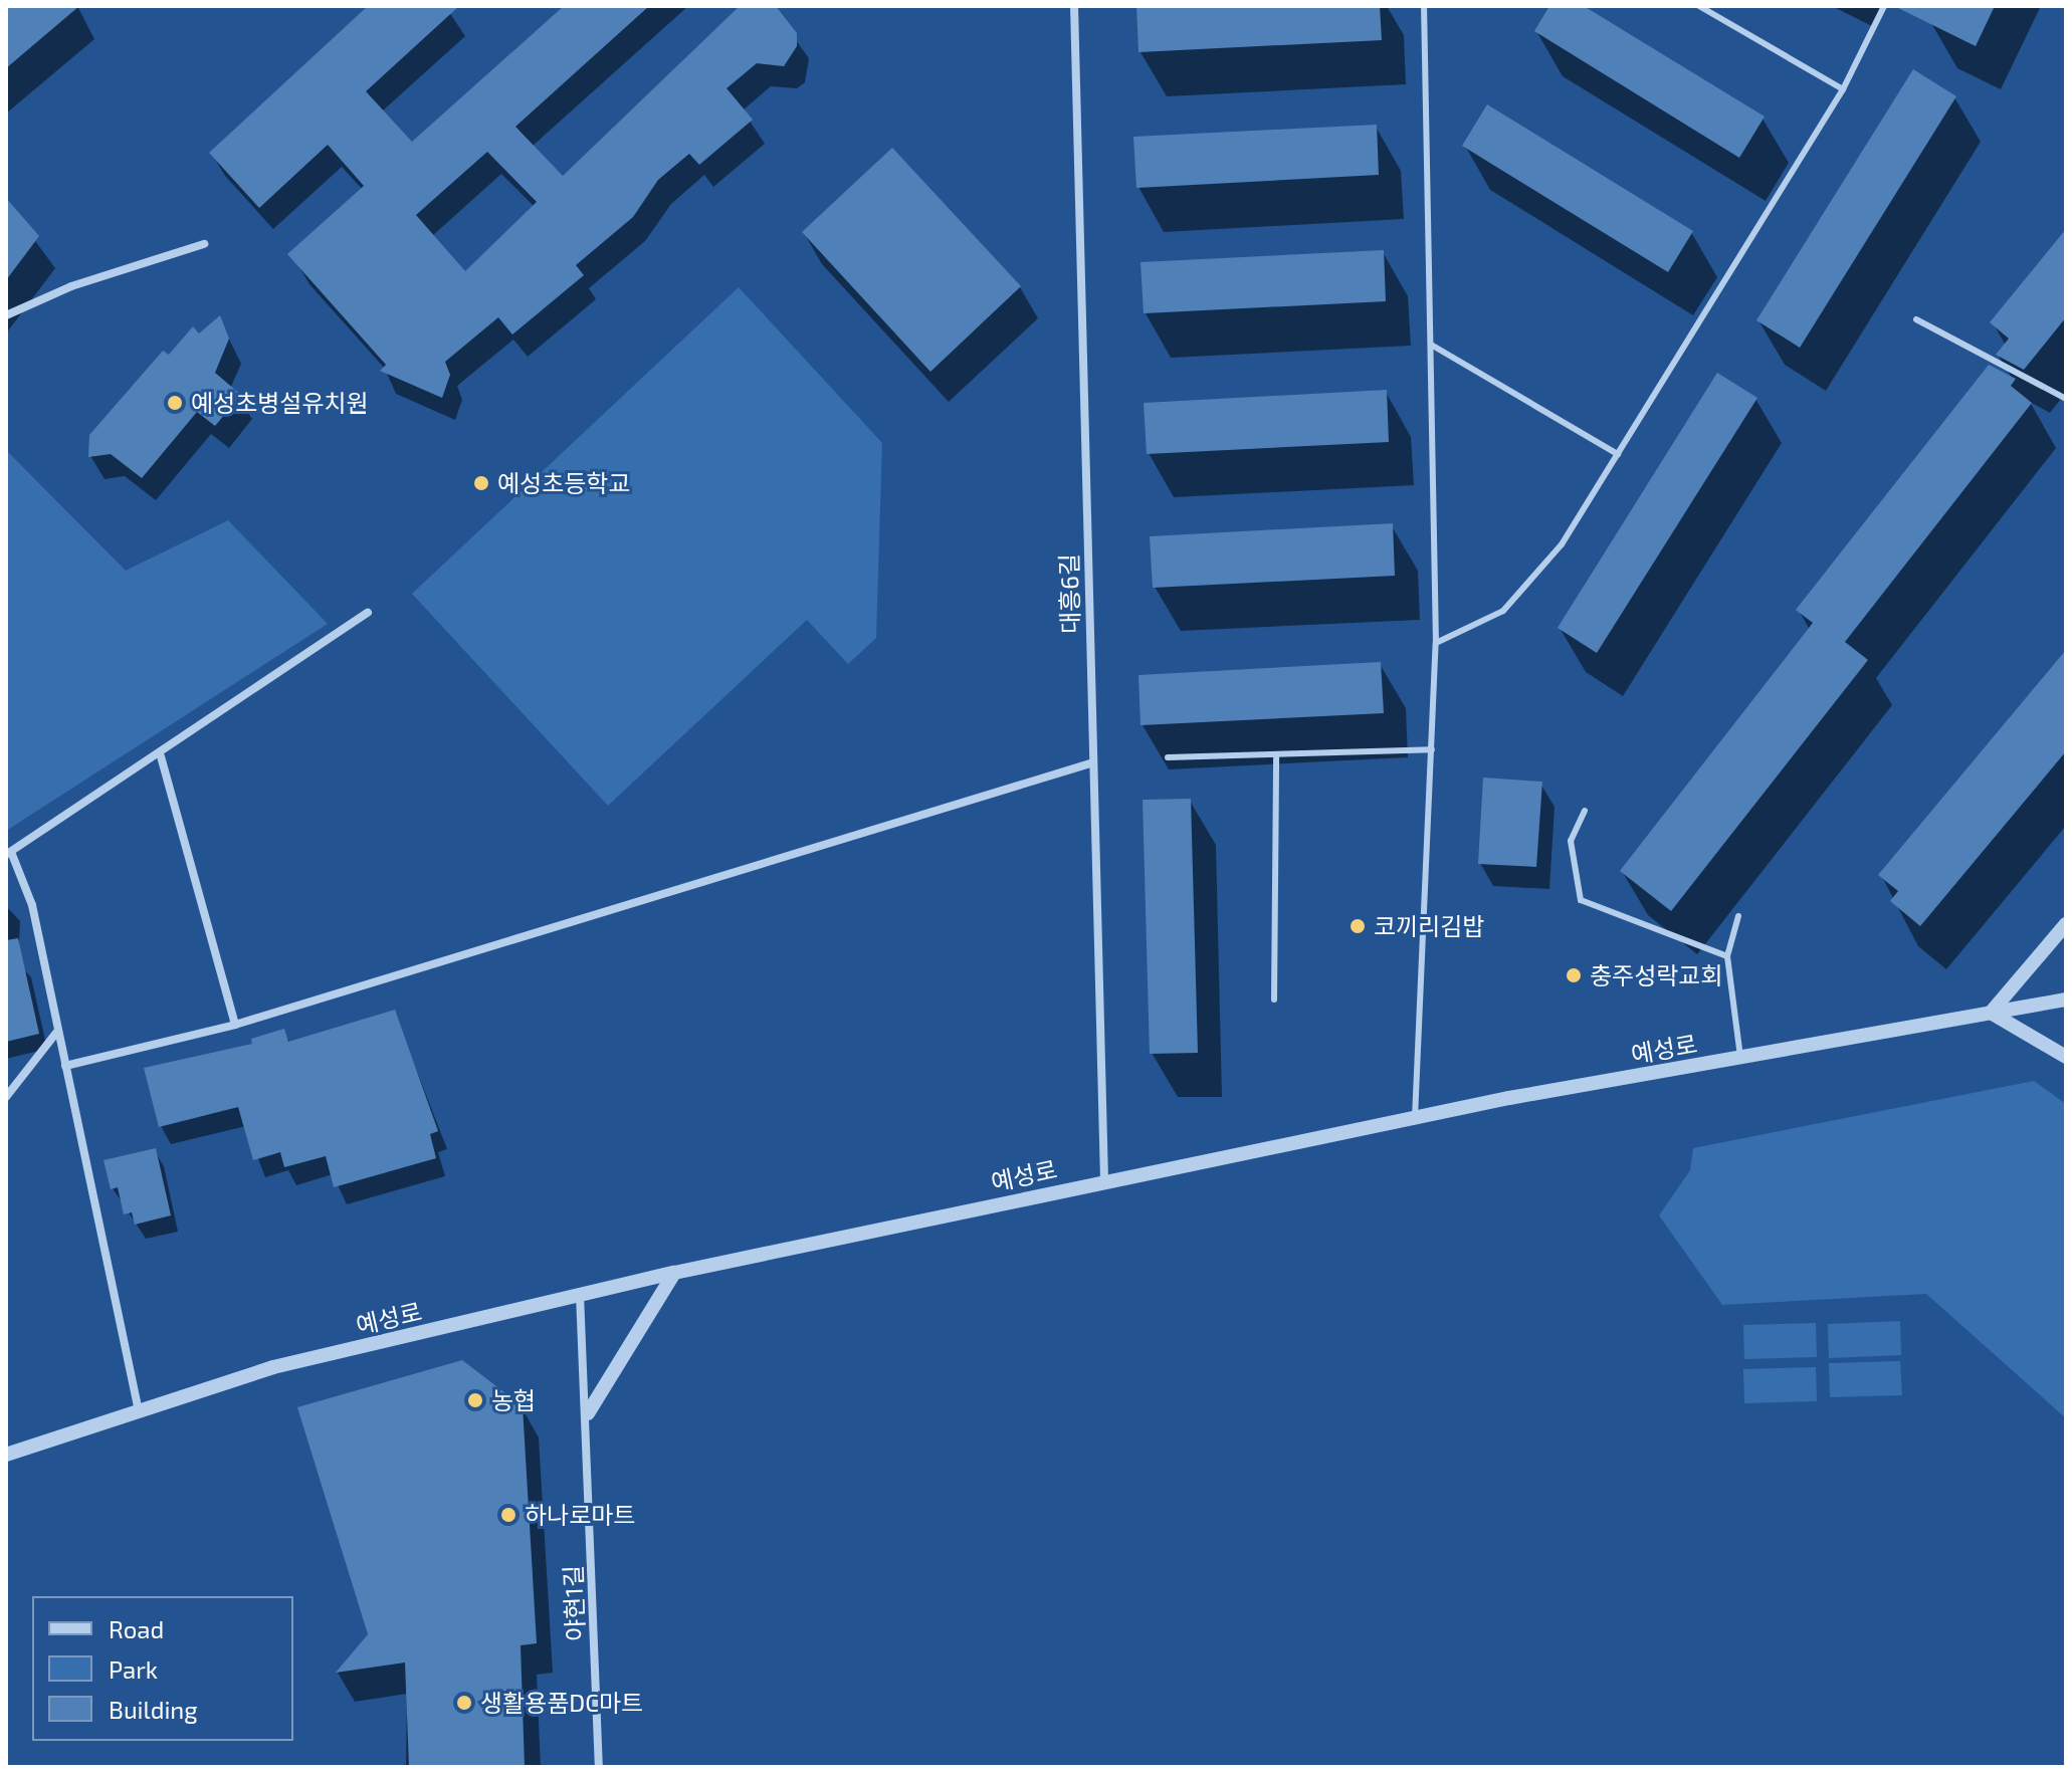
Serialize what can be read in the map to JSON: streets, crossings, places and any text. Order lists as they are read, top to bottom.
{
  "streets": {
    "street": ["대흥6길", "예성로", "야현1길"]
  },
  "crossings": [
    ["대흥6길", "예성로"],
    ["예성로", "야현1길"]
  ],
  "places": [
    "예성초병설유치원",
    "예성초등학교",
    "코끼리김밥",
    "충주성락교회",
    "농협",
    "하나로마트",
    "생활용품DC마트"
  ],
  "legend": ["Road", "Park", "Building"]
}
